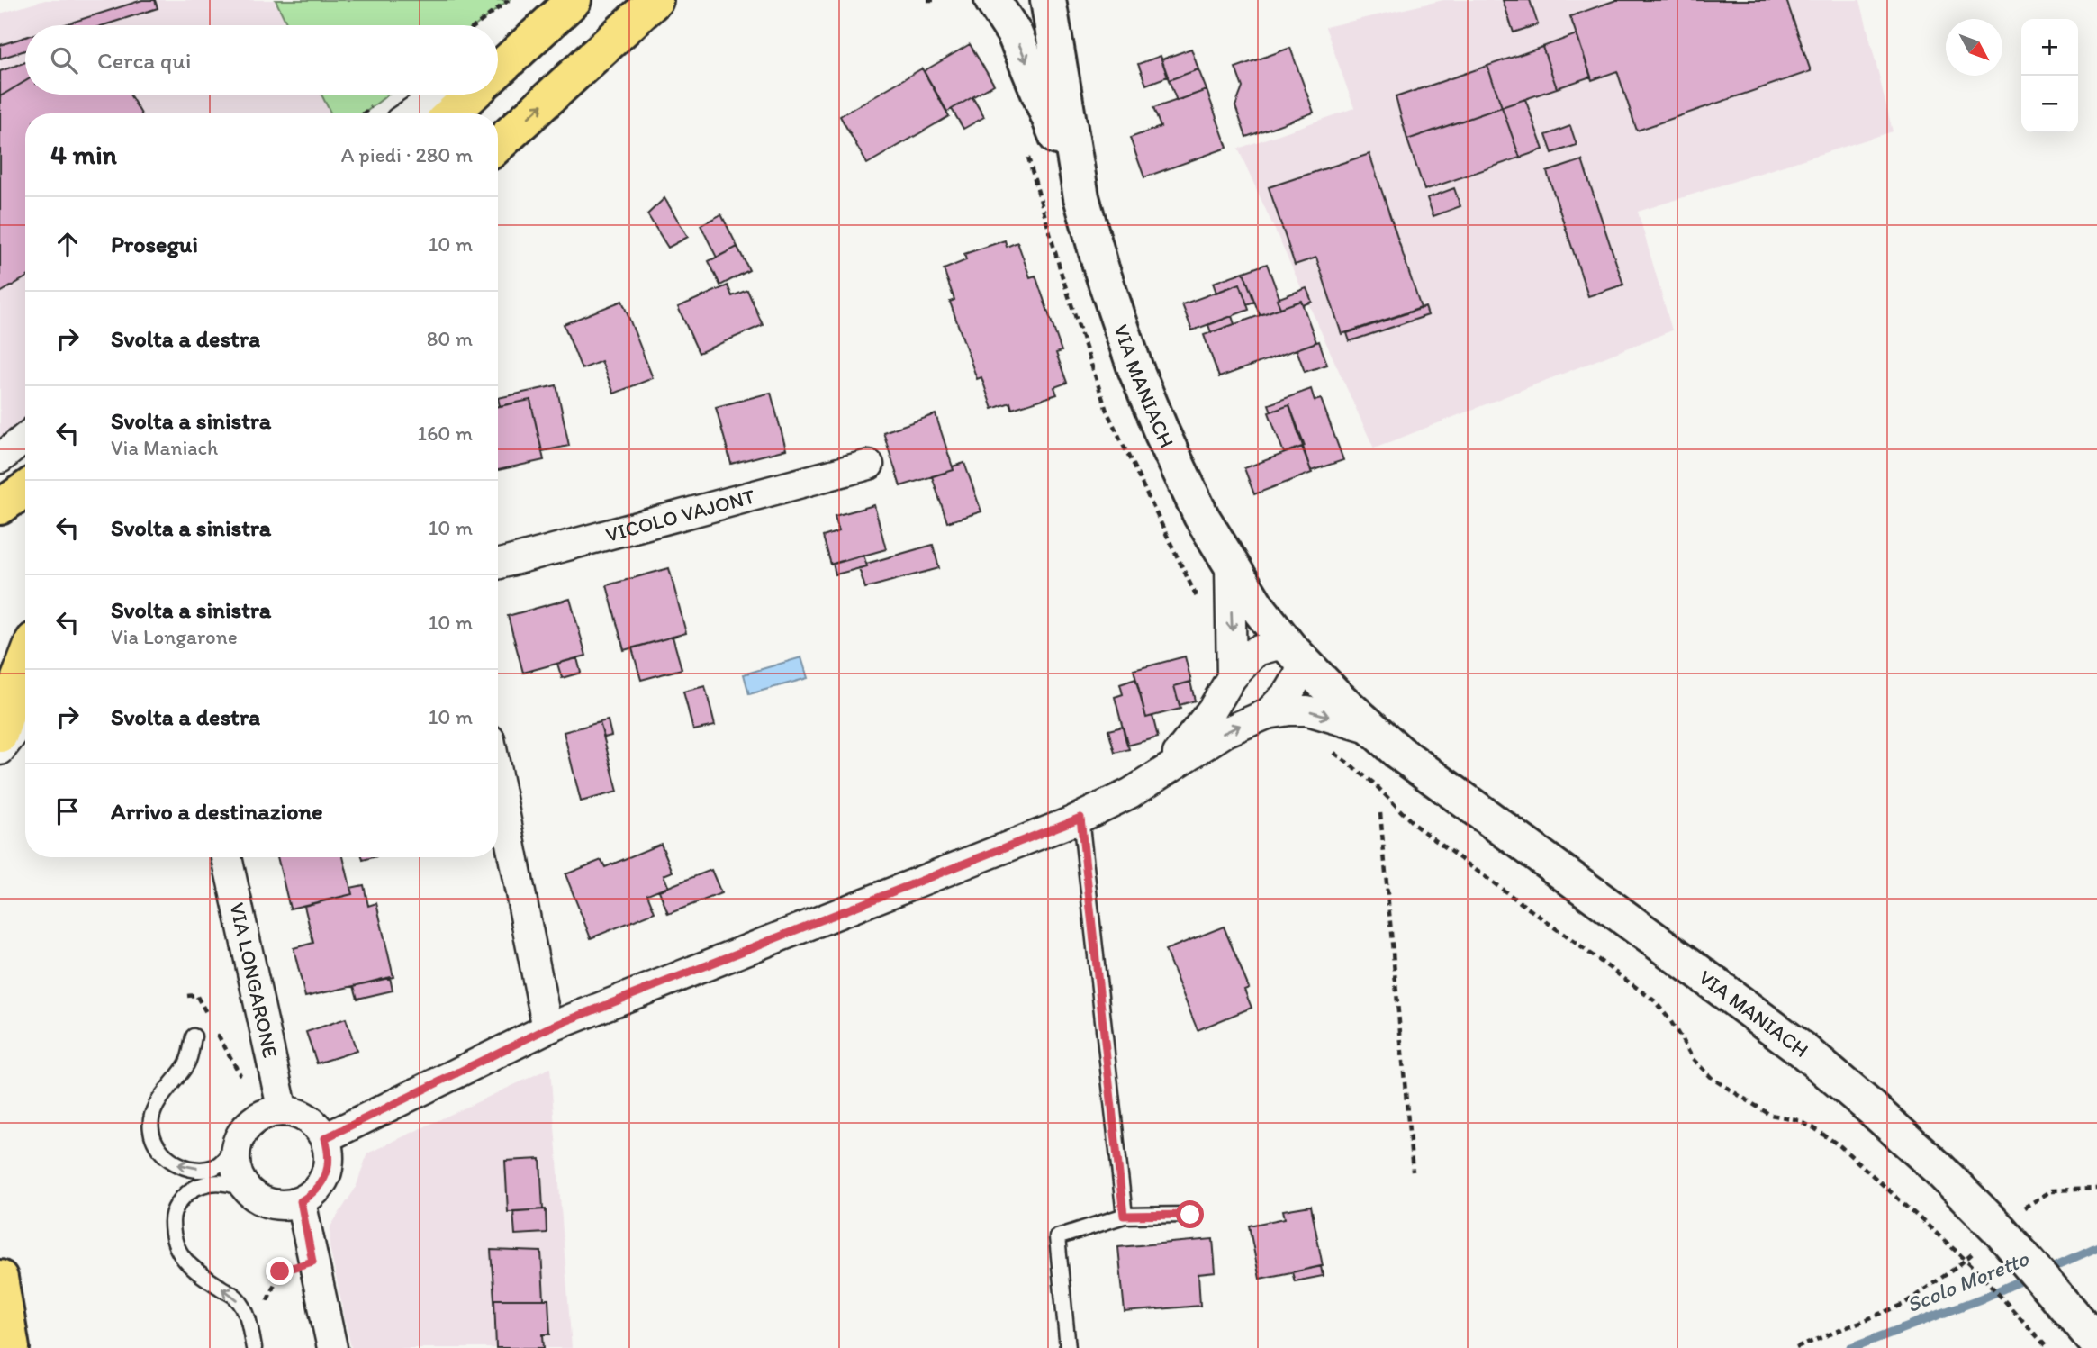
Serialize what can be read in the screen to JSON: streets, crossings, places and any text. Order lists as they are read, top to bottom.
{
  "streets": {
    "main road": ["VIA MANIACH"],
    "street": ["VICOLO VAJONT", "VIA LONGARONE"]
  },
  "crossings": [
    ["VIA MANIACH", "VIA LONGARONE"]
  ],
  "water": ["Scolo Moretto"],
  "north": "bottom right",
  "page": {
    "map_buttons": ["+", "−"],
    "search": "Cerca qui",
    "heading": ["4 min", "A piedi · 280 m"],
    "list": [
      ["Prosegui", "10 m"],
      ["Svolta a destra", "80 m"],
      ["Svolta a sinistra", "Via Maniach", "160 m"],
      ["Svolta a sinistra", "10 m"],
      ["Svolta a sinistra", "Via Longarone", "10 m"],
      ["Svolta a destra", "10 m"],
      "Arrivo a destinazione"
    ]
  }
}
